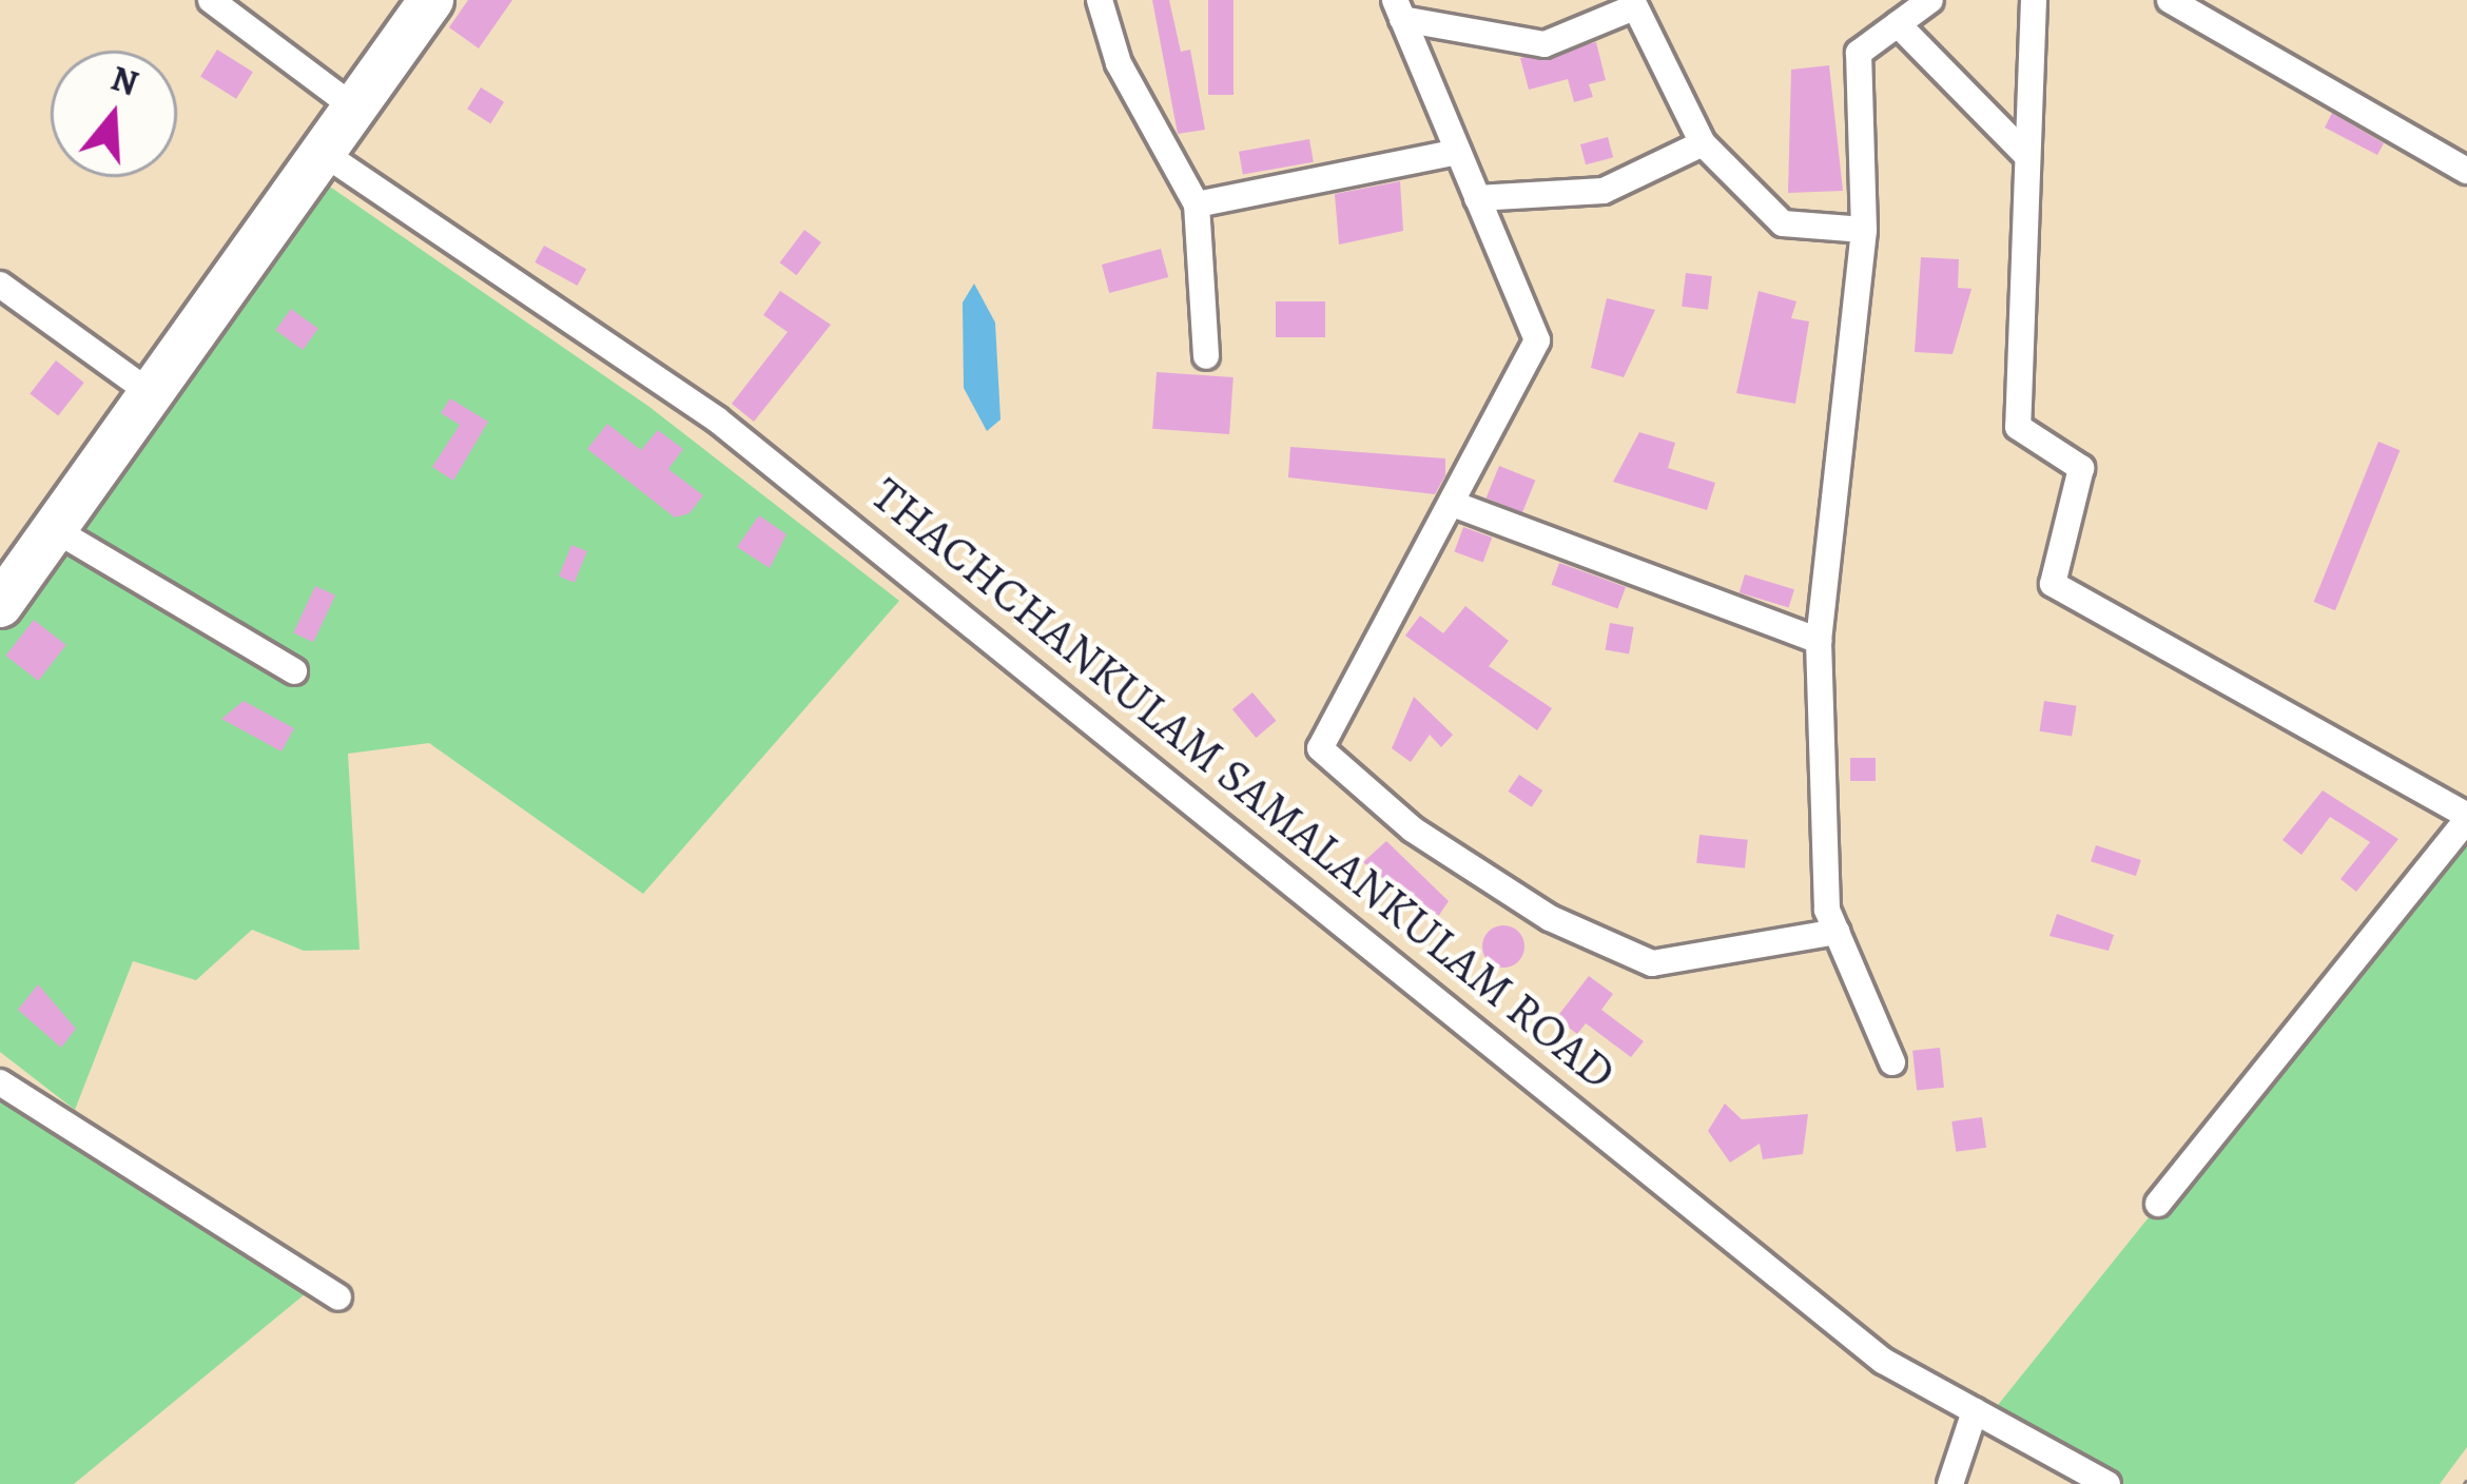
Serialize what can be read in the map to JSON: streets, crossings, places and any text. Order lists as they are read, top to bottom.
{
  "streets": {
    "street": ["THACHCHANKULAM SAMALANKULAM ROAD"]
  },
  "north": "top"
}
